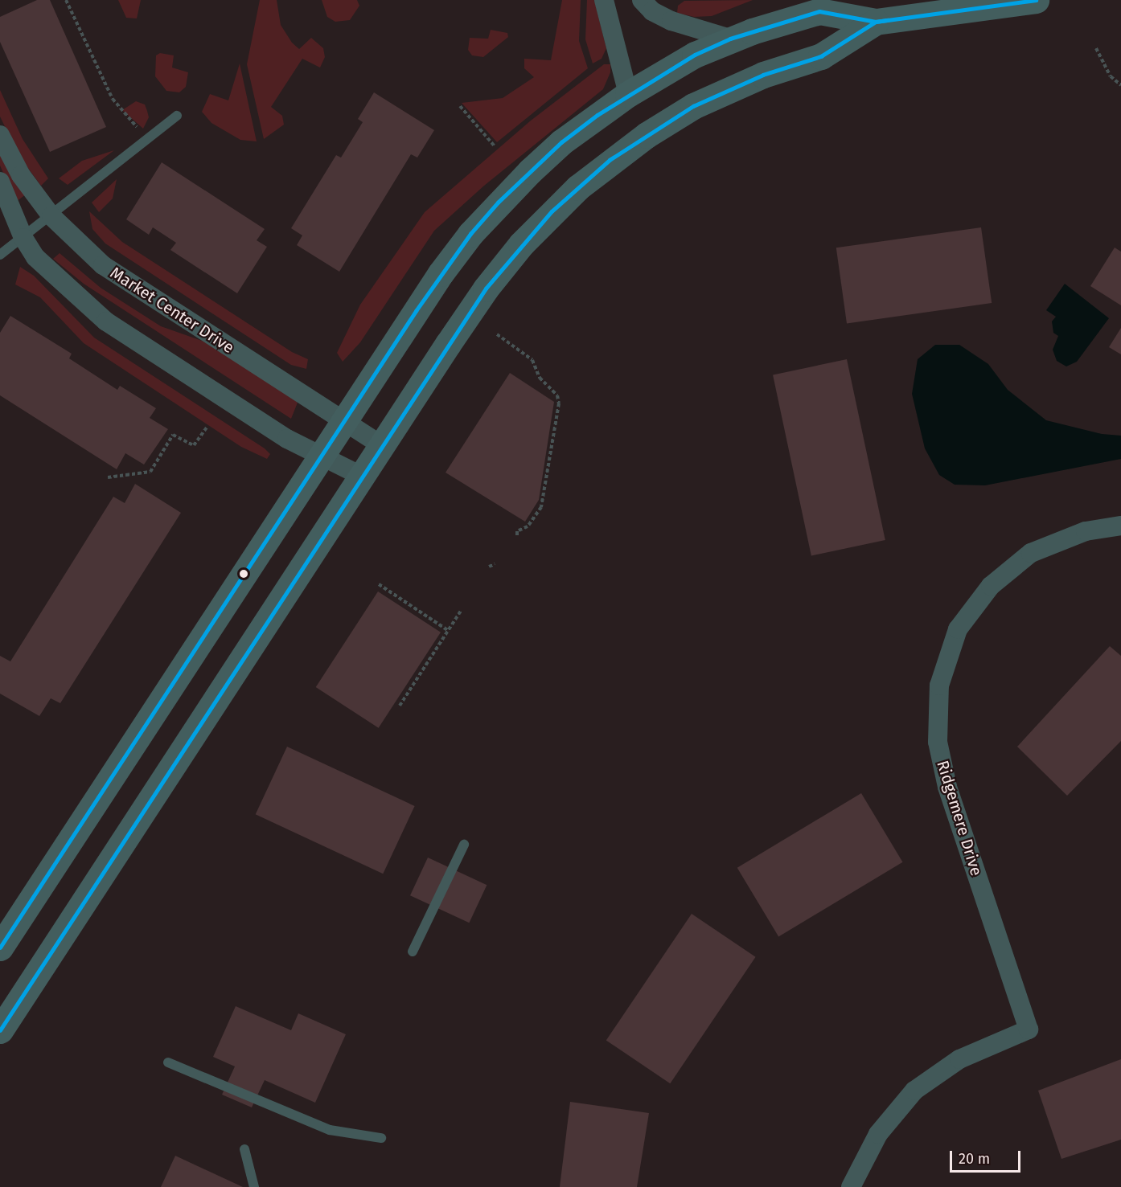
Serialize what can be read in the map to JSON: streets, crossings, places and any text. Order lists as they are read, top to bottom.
{
  "streets": {
    "street": ["Market Center Drive", "Ridgemere Drive"]
  },
  "scale_bar": "20 m"
}
